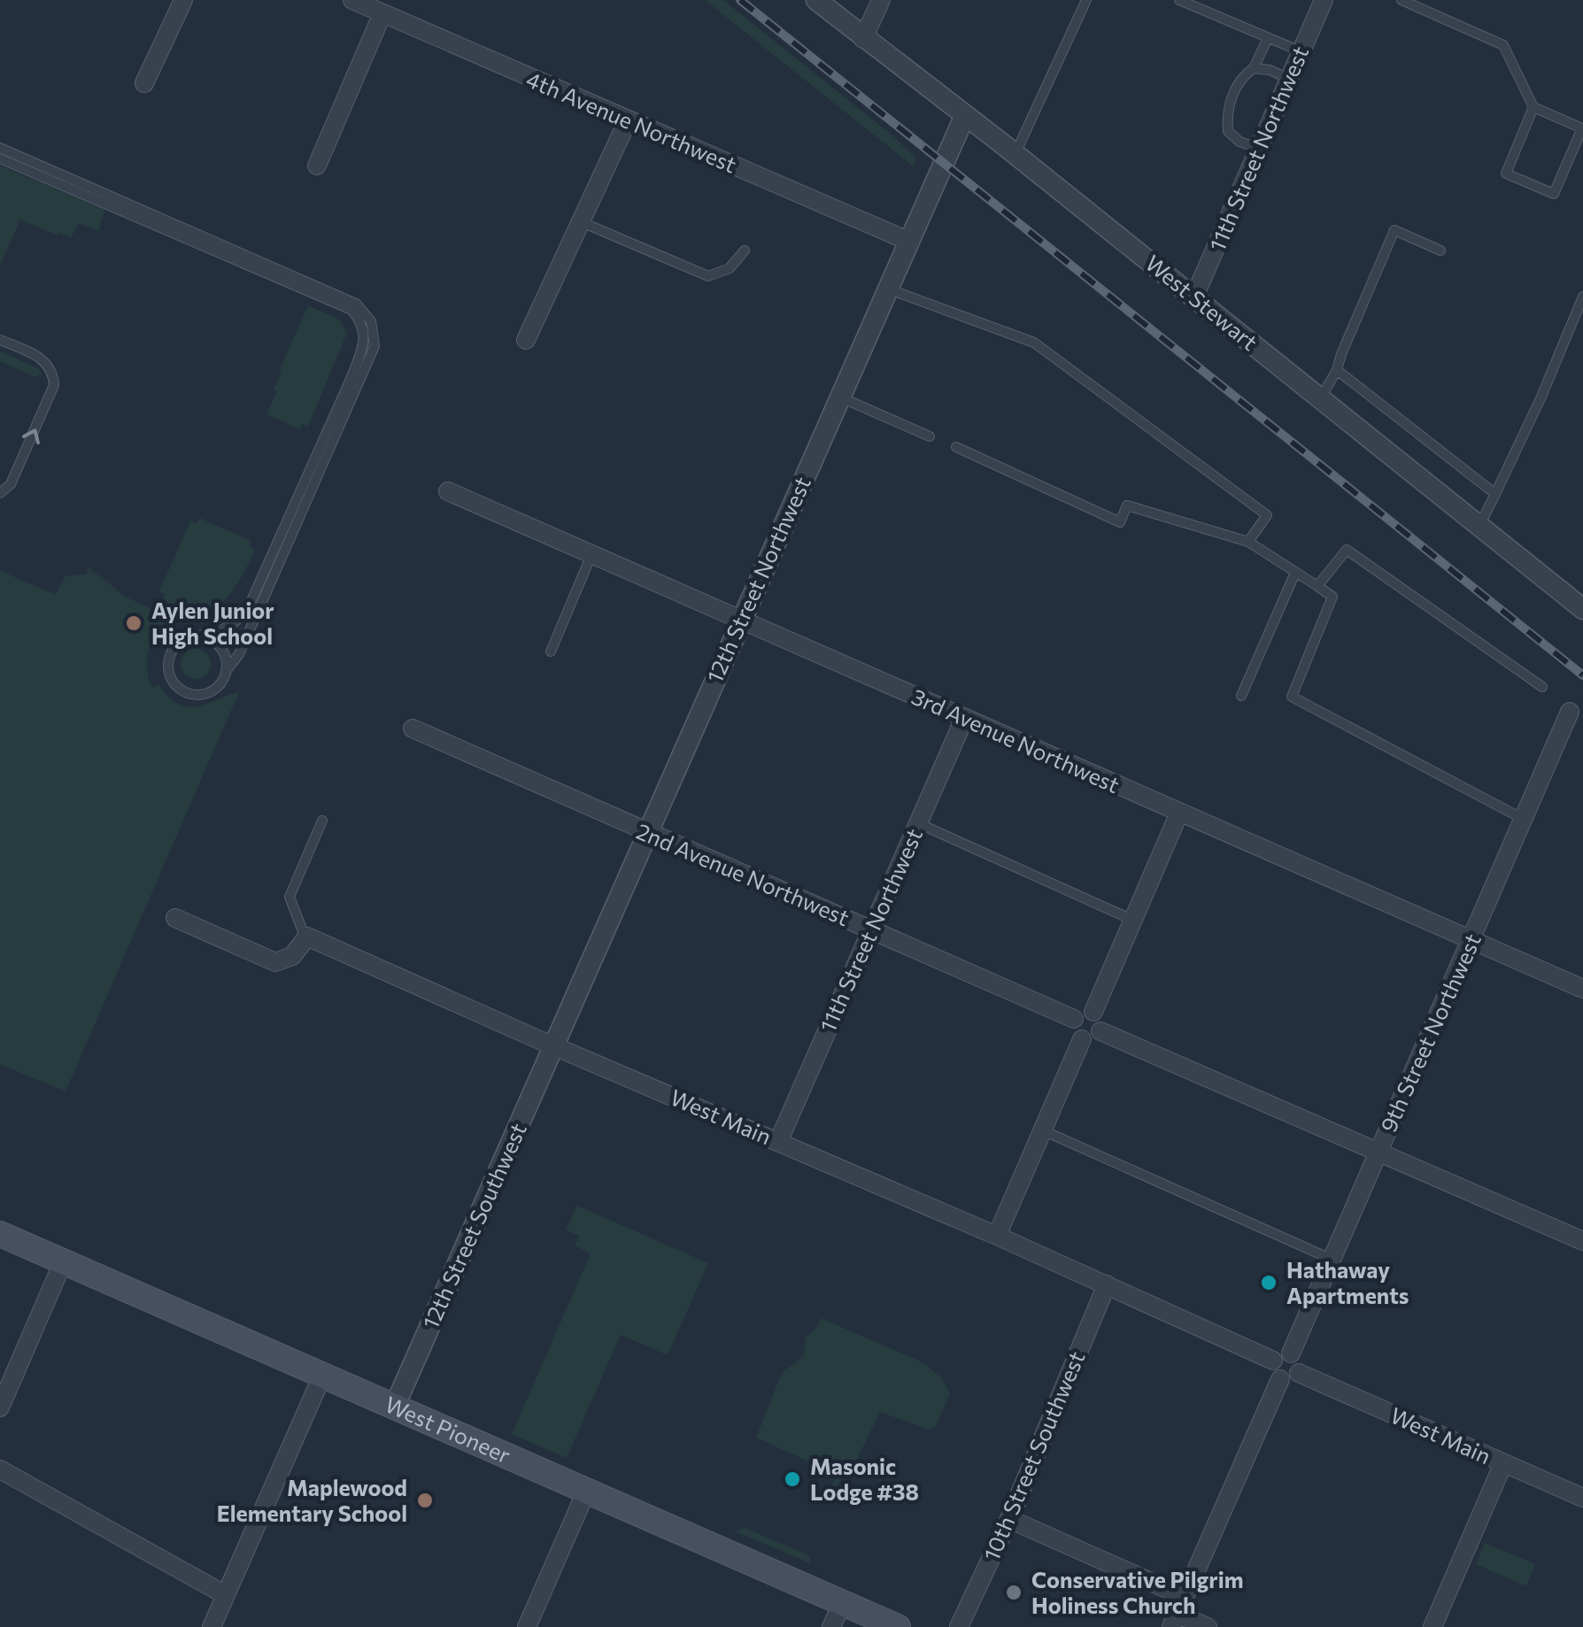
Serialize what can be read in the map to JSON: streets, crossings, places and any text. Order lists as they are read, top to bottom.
{
  "streets": {
    "main road": ["West Pioneer"],
    "street": [
      "4th Avenue Northwest",
      "11th Street Northwest",
      "West Stewart",
      "12th Street Northwest",
      "3rd Avenue Northwest",
      "2nd Avenue Northwest",
      "9th Street Northwest",
      "West Main",
      "12th Street Southwest",
      "10th Street Southwest"
    ]
  },
  "crossings": [
    ["4th Avenue Northwest", "12th Street Northwest"],
    ["11th Street Northwest", "West Stewart"],
    ["11th Street Northwest", "3rd Avenue Northwest"],
    ["11th Street Northwest", "2nd Avenue Northwest"],
    ["11th Street Northwest", "West Main"],
    ["West Stewart", "12th Street Northwest"],
    ["12th Street Northwest", "3rd Avenue Northwest"],
    ["12th Street Northwest", "2nd Avenue Northwest"],
    ["12th Street Northwest", "West Main"],
    ["12th Street Northwest", "12th Street Southwest"],
    ["3rd Avenue Northwest", "9th Street Northwest"],
    ["9th Street Northwest", "West Main"],
    ["West Main", "12th Street Southwest"],
    ["West Main", "10th Street Southwest"],
    ["12th Street Southwest", "West Pioneer"]
  ],
  "places": [
    "Aylen Junior High School",
    "Hathaway Apartments",
    "Masonic Lodge #38",
    "Maplewood Elementary School",
    "Conservative Pilgrim Holiness Church"
  ]
}
